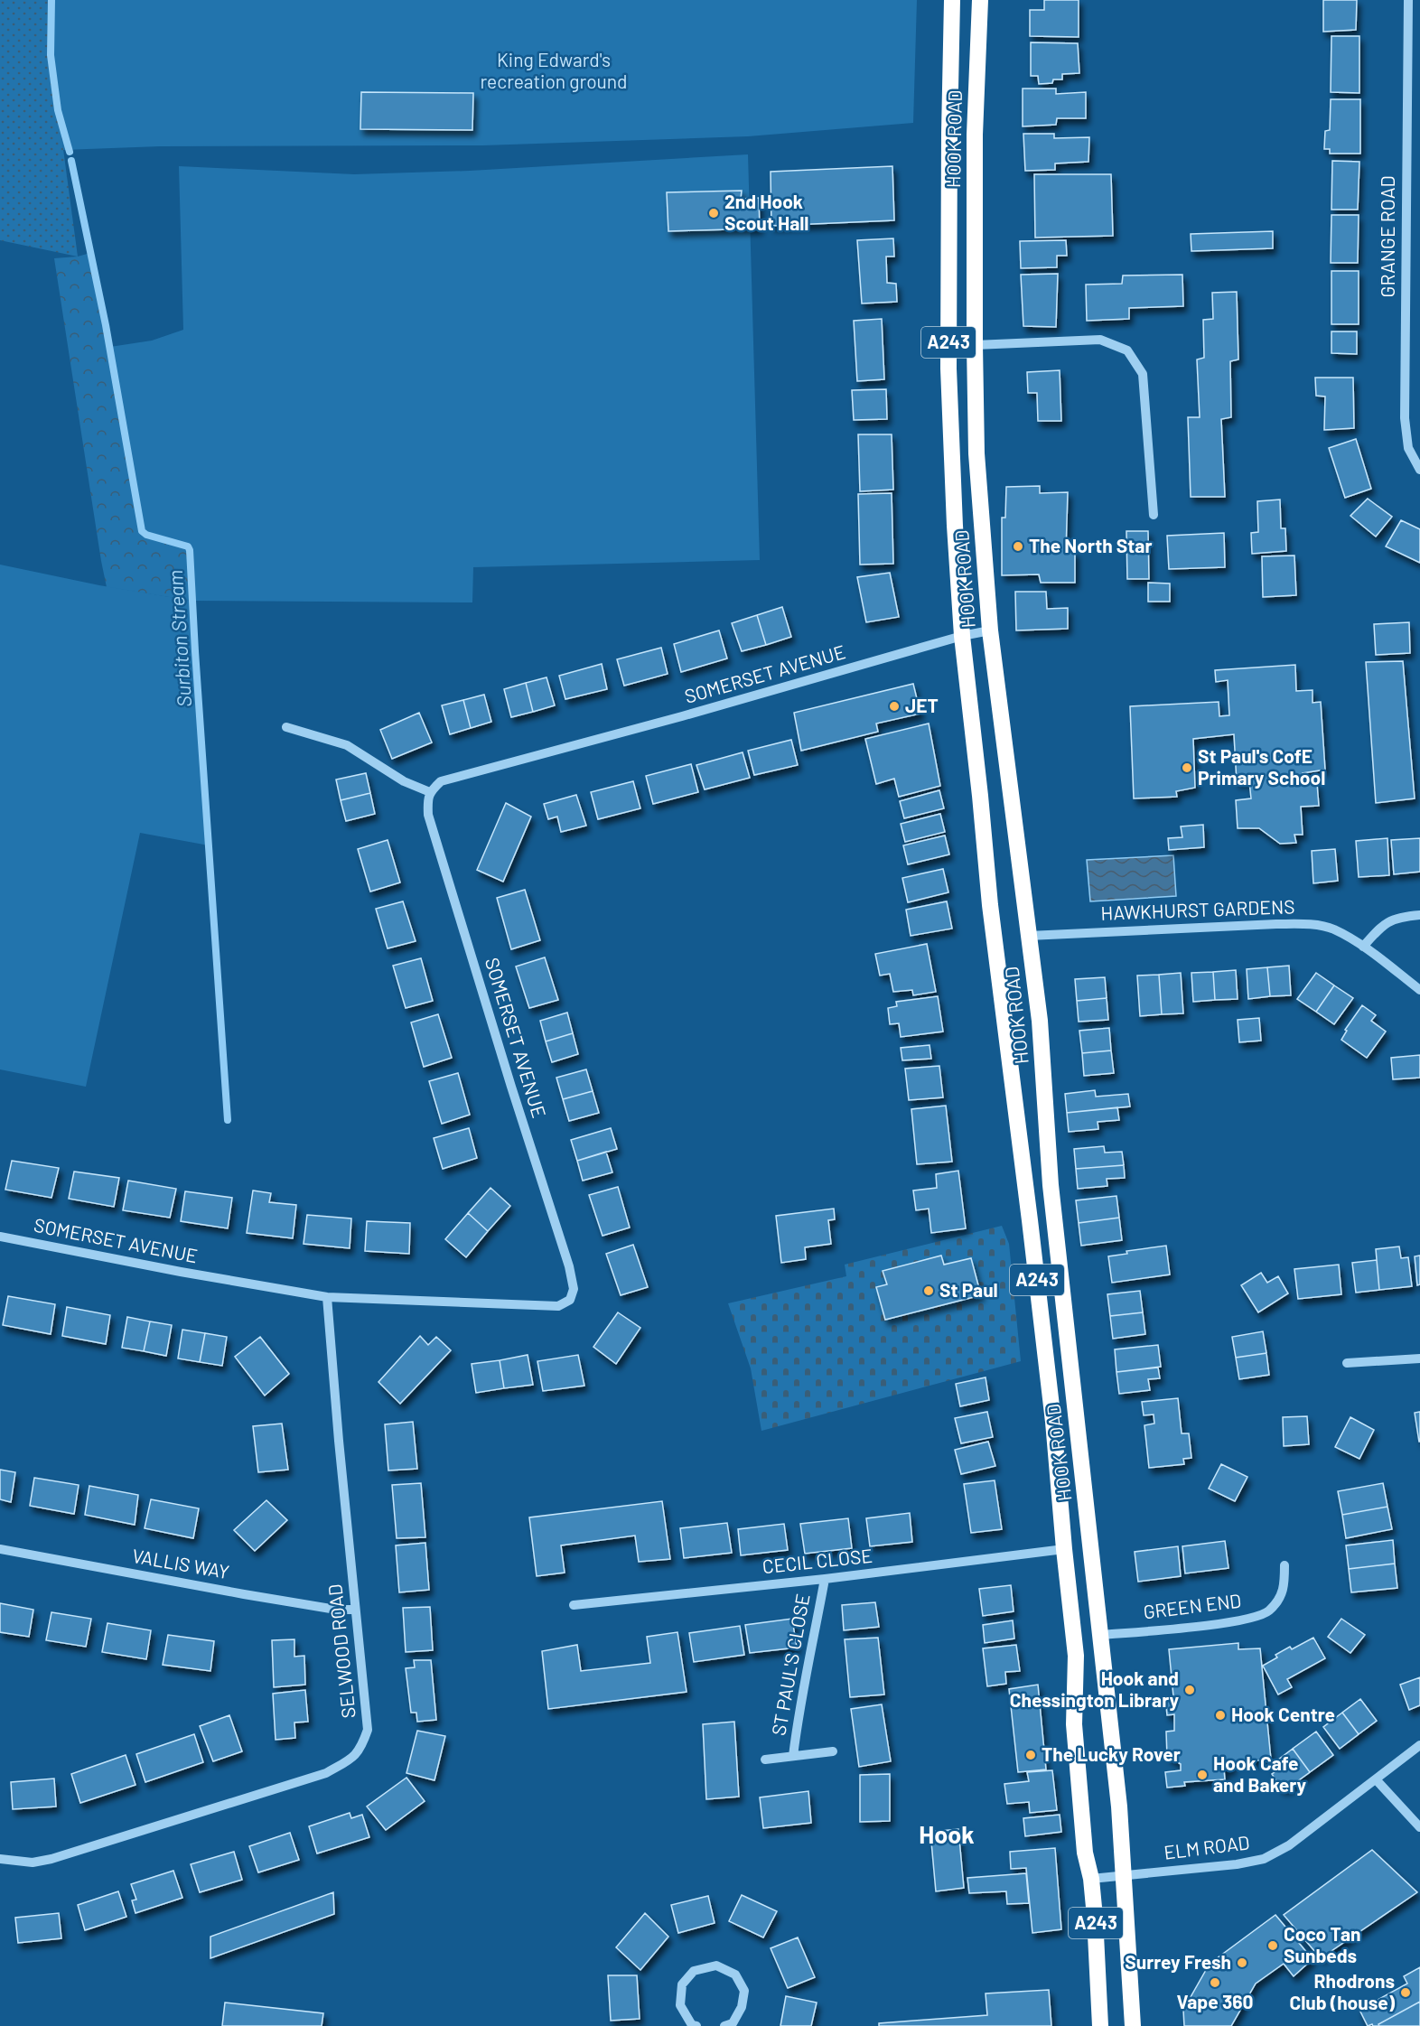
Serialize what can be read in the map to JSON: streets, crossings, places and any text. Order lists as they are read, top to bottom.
{
  "streets": {
    "highway": ["HOOK ROAD", "A243"],
    "street": [
      "GRANGE ROAD",
      "SOMERSET AVENUE",
      "HAWKHURST GARDENS",
      "CECIL CLOSE",
      "VALLIS WAY",
      "GREEN END",
      "SELWOOD ROAD",
      "ST PAUL'S CLOSE",
      "ELM ROAD"
    ]
  },
  "crossings": [
    ["HOOK ROAD", "SOMERSET AVENUE"],
    ["HOOK ROAD", "HAWKHURST GARDENS"],
    ["HOOK ROAD", "CECIL CLOSE"],
    ["HOOK ROAD", "GREEN END"],
    ["HOOK ROAD", "ELM ROAD"],
    ["SOMERSET AVENUE", "SELWOOD ROAD"],
    ["CECIL CLOSE", "ST PAUL'S CLOSE"],
    ["VALLIS WAY", "SELWOOD ROAD"]
  ],
  "districts": ["Hook"],
  "water": ["Surbiton Stream"],
  "parks": ["King Edward's recreation ground"],
  "places": [
    "2nd Hook Scout Hall",
    "The North Star",
    "JET",
    "St Paul's CofE Primary School",
    "St Paul",
    "Hook and Chessington Library",
    "Hook Centre",
    "The Lucky Rover",
    "Hook Cafe and Bakery",
    "Coco Tan Sunbeds",
    "Surrey Fresh",
    "Vape 360",
    "Rhodrons Club (house)"
  ]
}
